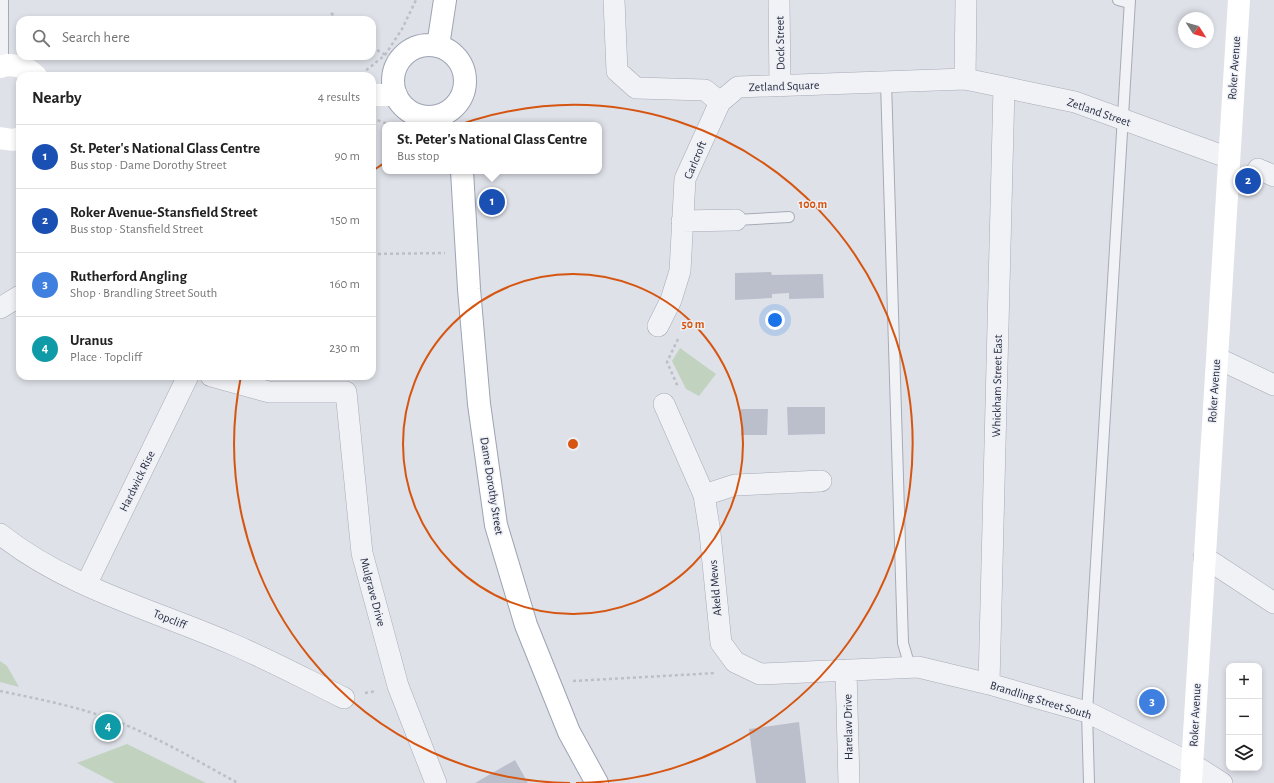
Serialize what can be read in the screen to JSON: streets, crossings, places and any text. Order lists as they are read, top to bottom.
{
  "streets": {
    "main road": ["Roker Avenue", "Dame Dorothy Street"],
    "street": [
      "Dock Street",
      "Zetland Square",
      "Zetland Street",
      "Carlcroft",
      "Whickham Street East",
      "Hardwick Rise",
      "Akeld Mews",
      "Mulgrave Drive",
      "Topcliff",
      "Brandling Street South",
      "Harelaw Drive"
    ]
  },
  "crossings": [
    ["Dock Street", "Zetland Square"],
    ["Roker Avenue", "Zetland Street"],
    ["Roker Avenue", "Brandling Street South"],
    ["Zetland Square", "Zetland Street"],
    ["Zetland Square", "Carlcroft"],
    ["Zetland Street", "Whickham Street East"],
    ["Whickham Street East", "Brandling Street South"],
    ["Hardwick Rise", "Topcliff"],
    ["Akeld Mews", "Brandling Street South"],
    ["Akeld Mews", "Harelaw Drive"],
    ["Brandling Street South", "Harelaw Drive"]
  ],
  "north": "bottom right",
  "page": {
    "search": "Search here",
    "heading": ["Nearby", "4 results"],
    "popup": ["St. Peter's National Glass Centre", "Bus stop"],
    "list": [
      {
        "mark": "1",
        "name": "St. Peter's National Glass Centre",
        "note": "Bus stop · Dame Dorothy Street",
        "value": "90 m"
      },
      {
        "mark": "2",
        "name": "Roker Avenue-Stansfield Street",
        "note": "Bus stop · Stansfield Street",
        "value": "150 m"
      },
      {
        "mark": "3",
        "name": "Rutherford Angling",
        "note": "Shop · Brandling Street South",
        "value": "160 m"
      },
      {
        "mark": "4",
        "name": "Uranus",
        "note": "Place · Topcliff",
        "value": "230 m"
      }
    ],
    "pins": [
      "2",
      "1",
      "3",
      "4"
    ],
    "map_buttons": ["+", "−"]
  },
  "rings": ["100 m", "50 m"]
}
